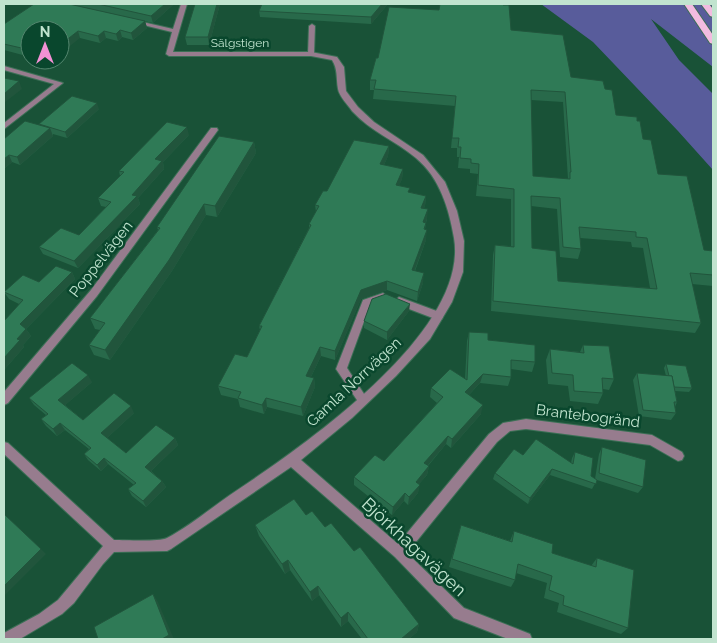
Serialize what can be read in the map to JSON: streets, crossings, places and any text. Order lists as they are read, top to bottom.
{
  "streets": {
    "street": [
      "Sälgstigen",
      "Poppelvägen",
      "Gamla Norrvägen",
      "Brantebogränd",
      "Björkhagavägen"
    ]
  },
  "crossings": [
    ["Sälgstigen", "Gamla Norrvägen"],
    ["Gamla Norrvägen", "Björkhagavägen"],
    ["Brantebogränd", "Björkhagavägen"]
  ],
  "north": "top"
}
